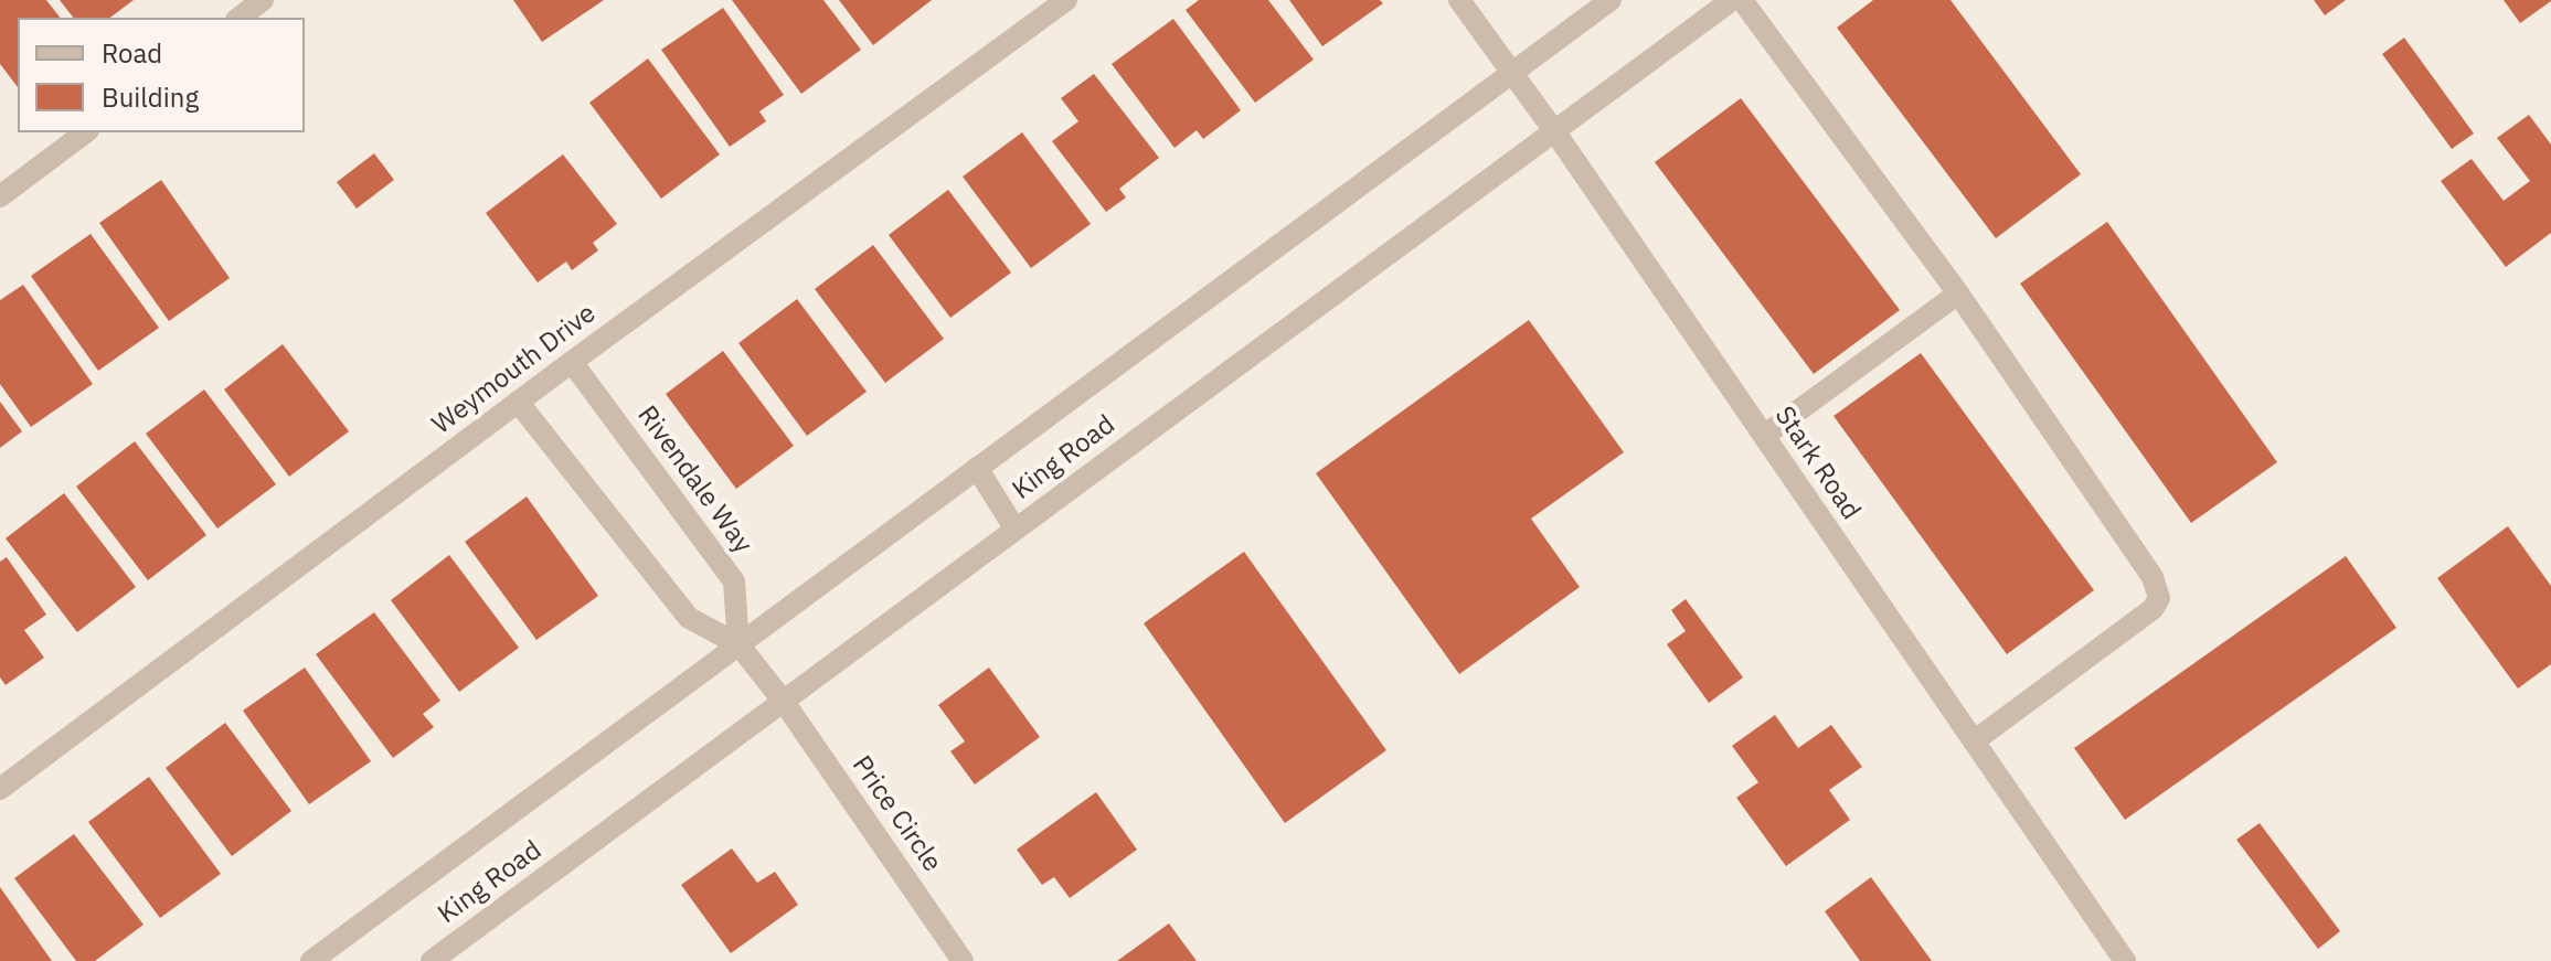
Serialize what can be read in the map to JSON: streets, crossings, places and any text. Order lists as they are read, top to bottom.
{
  "streets": {
    "street": [
      "Weymouth Drive",
      "King Road",
      "Stark Road",
      "Rivendale Way",
      "Price Circle"
    ]
  },
  "crossings": [
    ["Weymouth Drive", "Rivendale Way"],
    ["King Road", "Stark Road"],
    ["King Road", "Rivendale Way"],
    ["King Road", "Price Circle"]
  ],
  "legend": ["Road", "Building"]
}
